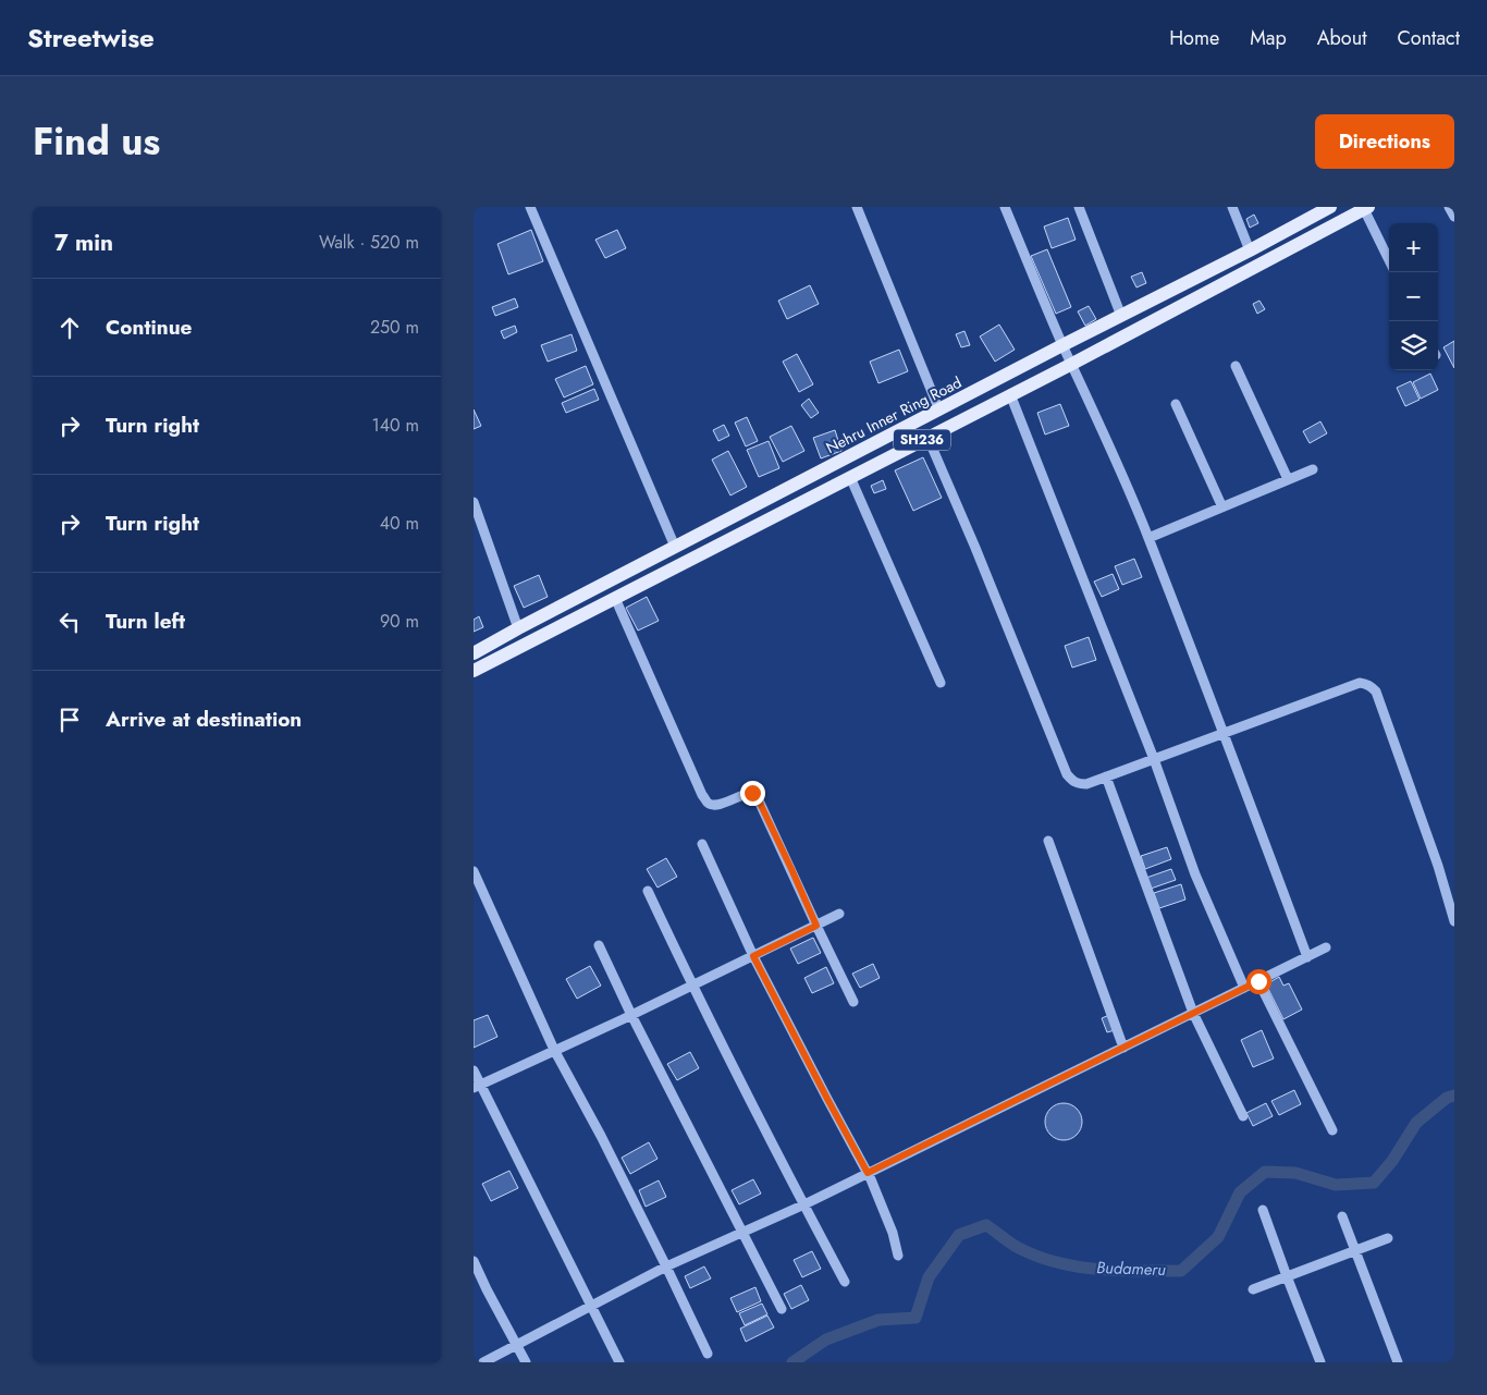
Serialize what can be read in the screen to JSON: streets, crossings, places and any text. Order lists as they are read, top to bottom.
{
  "streets": {
    "main road": ["Nehru Inner Ring Road", "SH236"]
  },
  "water": ["Budameru"],
  "page": {
    "header": "Streetwise",
    "nav": [
      "Home",
      "Map",
      "About",
      "Contact"
    ],
    "title": "Find us",
    "buttons": "Directions",
    "heading": ["7 min", "Walk · 520 m"],
    "map_buttons": ["+", "−"],
    "list": [
      ["Continue", "250 m"],
      ["Turn right", "140 m"],
      ["Turn right", "40 m"],
      ["Turn left", "90 m"],
      "Arrive at destination"
    ]
  }
}
